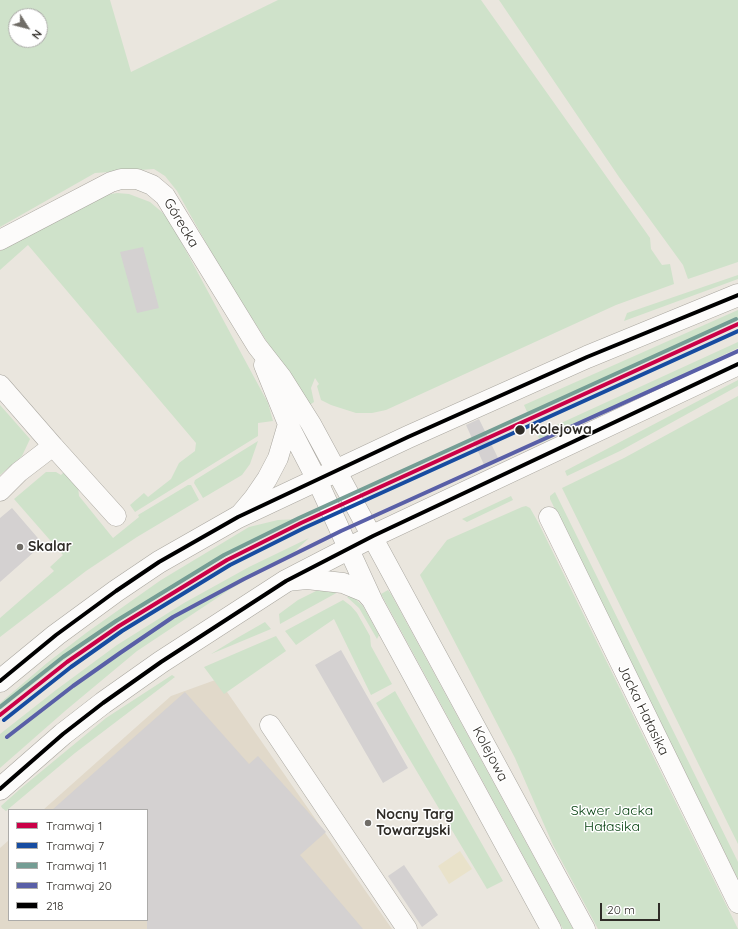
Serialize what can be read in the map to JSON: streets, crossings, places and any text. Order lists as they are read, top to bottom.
{
  "streets": {
    "street": ["Górecka", "Jacka Hałasika", "Kolejowa"]
  },
  "crossings": [
    ["Górecka", "Kolejowa"]
  ],
  "parks": ["Skwer Jacka Hałasika"],
  "places": ["Kolejowa", "Skalar", "Nocny Targ Towarzyski"],
  "lines": [
    "transit line 218",
    "tram line 11",
    "tram line 1",
    "tram line 7",
    "tram line 20"
  ],
  "legend": [
    "Tramwaj 1",
    "Tramwaj 7",
    "Tramwaj 11",
    "Tramwaj 20",
    "218"
  ],
  "scale_bar": "20 m",
  "north": "bottom right"
}
